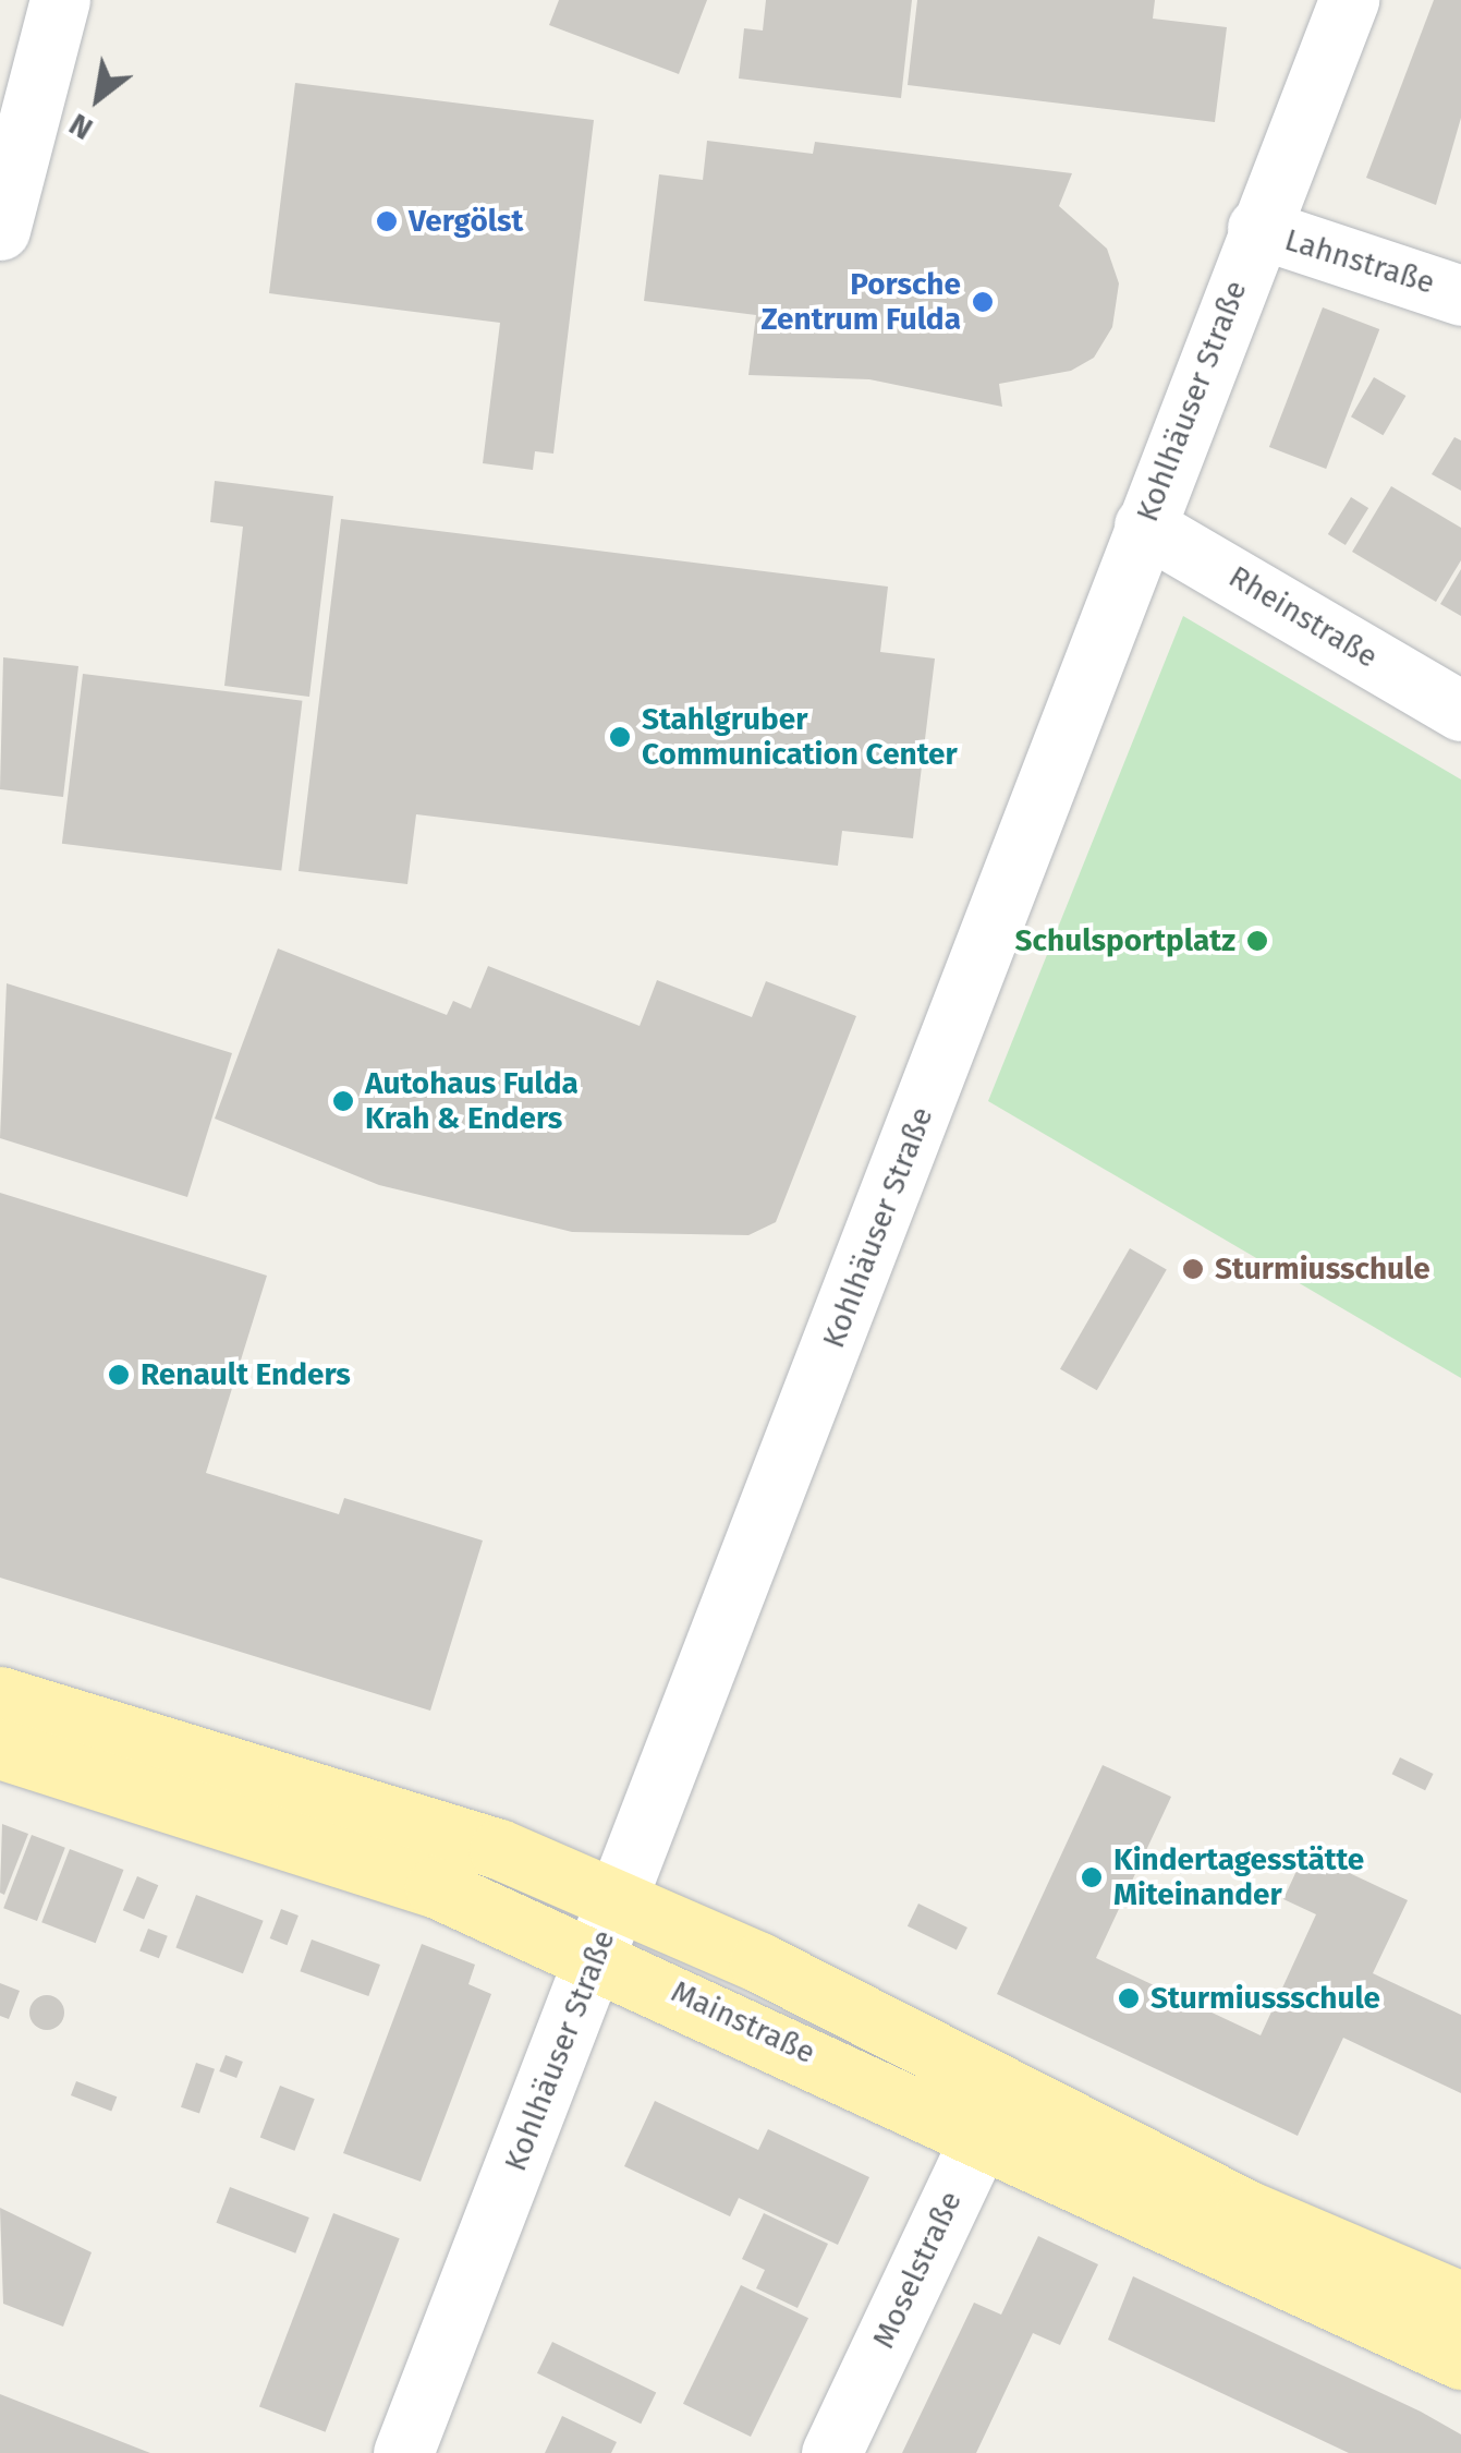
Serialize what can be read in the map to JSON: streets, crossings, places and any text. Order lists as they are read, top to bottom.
{
  "streets": {
    "main road": ["Mainstraße"],
    "street": [
      "Lahnstraße",
      "Kohlhäuser Straße",
      "Rheinstraße",
      "Moselstraße"
    ]
  },
  "crossings": [
    ["Lahnstraße", "Kohlhäuser Straße"],
    ["Kohlhäuser Straße", "Rheinstraße"],
    ["Kohlhäuser Straße", "Mainstraße"],
    ["Mainstraße", "Moselstraße"]
  ],
  "places": [
    "Vergölst",
    "Porsche Zentrum Fulda",
    "Stahlgruber Communication Center",
    "Schulsportplatz",
    "Autohaus Fulda Krah & Enders",
    "Sturmiusschule",
    "Renault Enders",
    "Kindertagesstätte Miteinander",
    "Sturmiussschule"
  ],
  "north": "bottom left"
}
